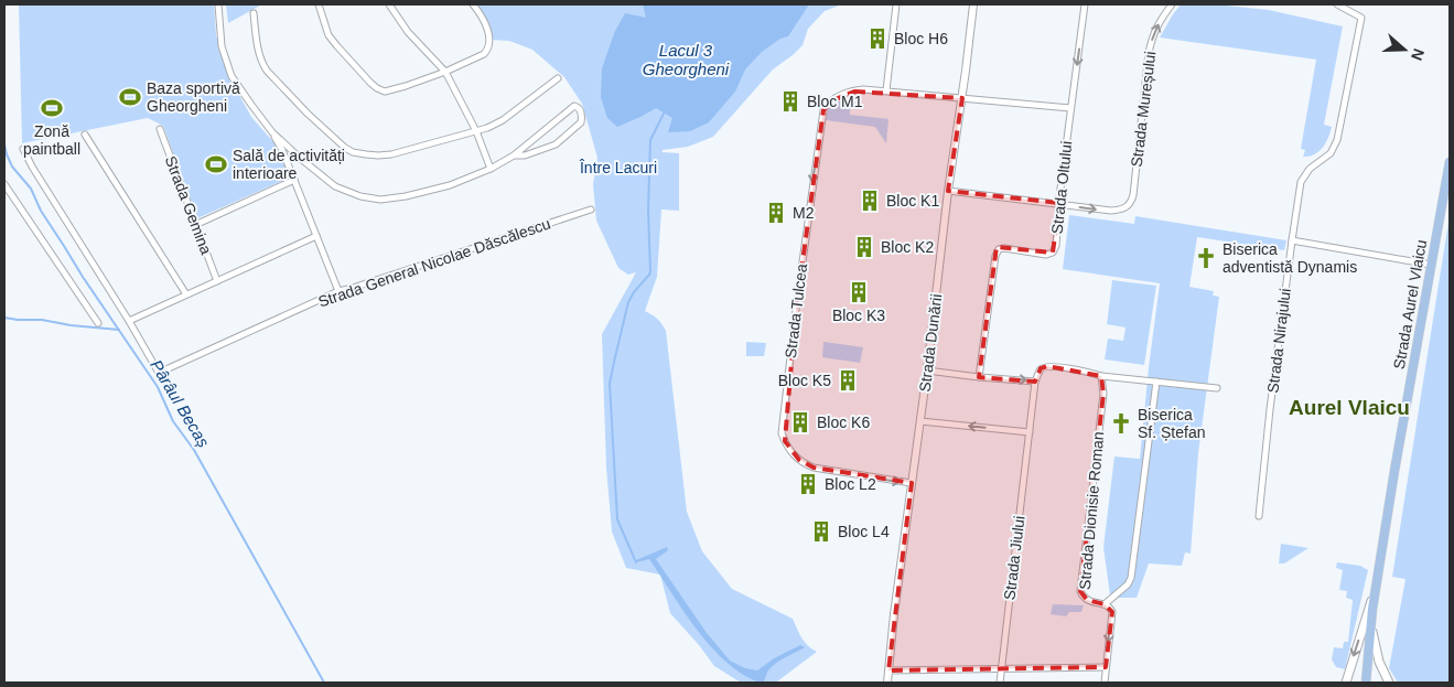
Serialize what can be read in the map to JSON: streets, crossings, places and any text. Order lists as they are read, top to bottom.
{
  "streets": {
    "main road": ["Strada Aurel Vlaicu"],
    "street": [
      "Strada Mureșului",
      "Strada Oltului",
      "Strada Gemina",
      "Strada General Nicolae Dăscălescu",
      "Strada Tulcea",
      "Strada Nirajului",
      "Strada Dunării",
      "Strada Dionisie Roman",
      "Strada Jiului"
    ]
  },
  "crossings": [
    ["Strada Mureșului", "Strada Oltului"],
    ["Strada Oltului", "Strada Tulcea"],
    ["Strada Tulcea", "Strada Dunării"]
  ],
  "one_way": ["Strada Mureșului"],
  "districts": ["Aurel Vlaicu"],
  "water": ["Lacul 3 Gheorgheni", "Pârâul Becaș"],
  "parks": ["Între Lacuri"],
  "places": {
    "building": [
      "Bloc H6",
      "Bloc M1",
      "Bloc K1",
      "M2",
      "Bloc K2",
      "Bloc K3",
      "Bloc K5",
      "Bloc K6",
      "Bloc L2",
      "Bloc L4"
    ],
    "sports": ["Baza sportivă Gheorgheni", "Zonă paintball", "Sală de activități interioare"],
    "church": ["Biserica adventistă Dynamis", "Biserica Sf. Ștefan"]
  },
  "north": "right"
}
